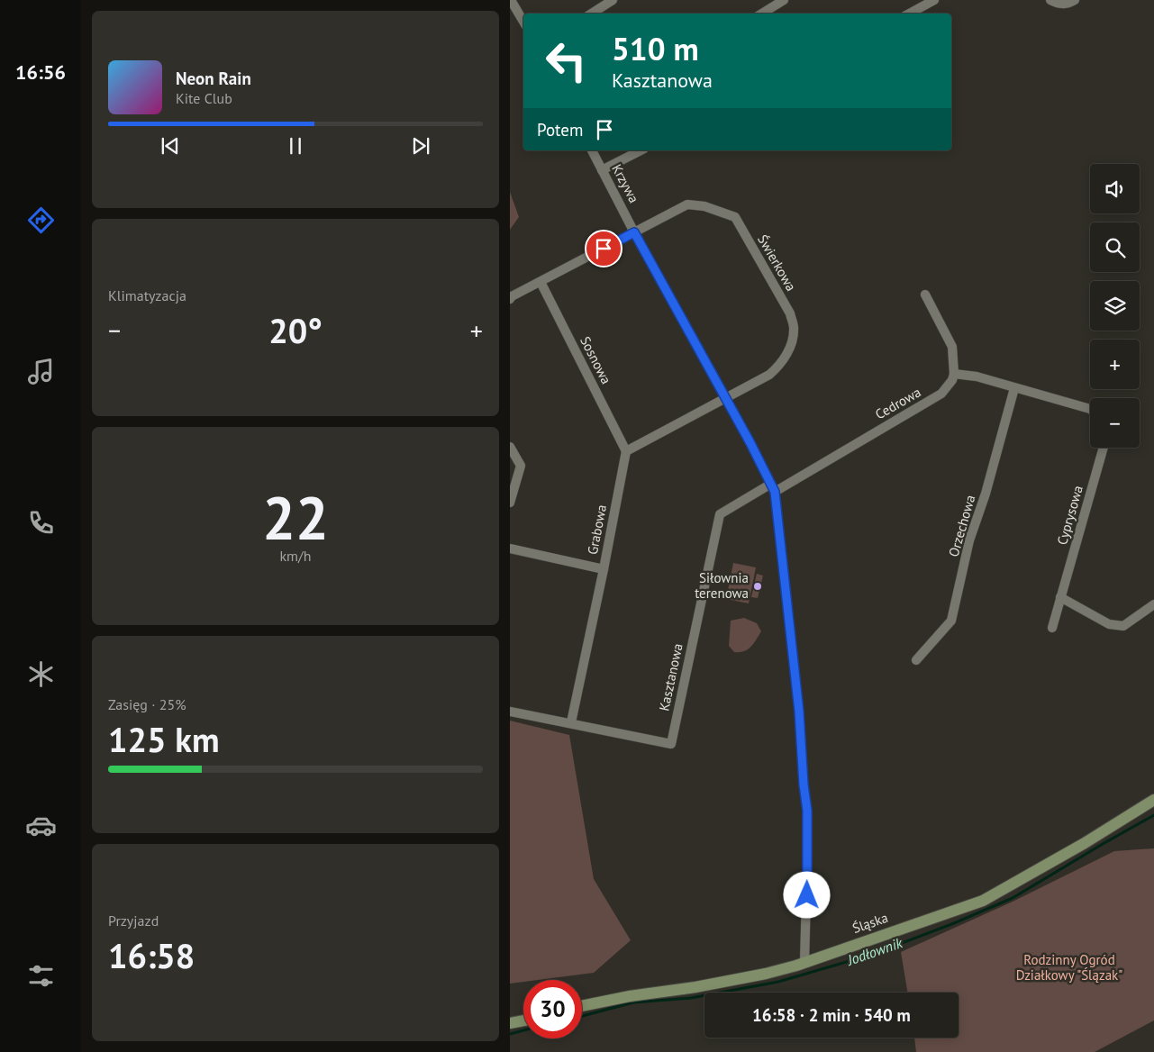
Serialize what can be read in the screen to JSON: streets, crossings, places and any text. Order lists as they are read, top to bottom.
{
  "streets": {
    "street": [
      "Krzywa",
      "Świerkowa",
      "Sosnowa",
      "Cedrowa",
      "Cyprysowa",
      "Orzechowa",
      "Grabowa",
      "Kasztanowa",
      "Śląska"
    ]
  },
  "crossings": [
    ["Krzywa", "Świerkowa"],
    ["Krzywa", "Cedrowa"],
    ["Krzywa", "Kasztanowa"],
    ["Sosnowa", "Grabowa"],
    ["Cedrowa", "Kasztanowa"],
    ["Grabowa", "Kasztanowa"]
  ],
  "water": ["Jodłownik"],
  "parks": ["Rodzinny Ogród Działkowy \"Ślązak\""],
  "places": ["Siłownia terenowa"],
  "page": {
    "tabs": "16:56",
    "turn": ["510 m", "Kasztanowa"],
    "song": ["Neon Rain", "Kite Club"],
    "then": "Potem",
    "map_buttons": ["+", "−"],
    "tile": [
      "Klimatyzacja",
      ["22", "km/h"],
      ["Zasięg · 25%", "125 km"],
      ["Przyjazd", "16:58"]
    ],
    "heat": ["−", "20°", "+"],
    "limit": "30",
    "trip": "16:58 · 2 min · 540 m"
  }
}
